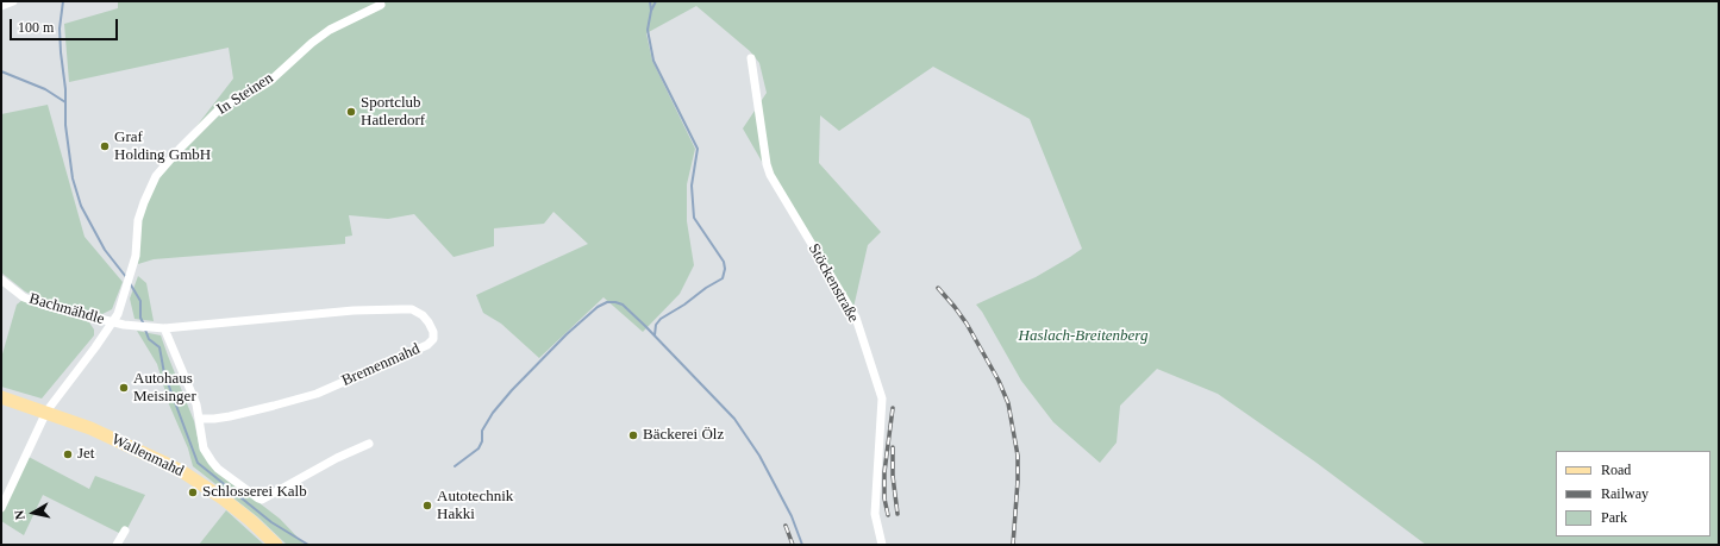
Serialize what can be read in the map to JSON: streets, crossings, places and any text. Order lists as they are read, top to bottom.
{
  "streets": {
    "main road": ["Wallenmahd"],
    "street": [
      "In Steinen",
      "Stöckenstraße",
      "Bachmähdle",
      "Bremenmahd"
    ]
  },
  "crossings": [
    ["In Steinen", "Bachmähdle"],
    ["In Steinen", "Bremenmahd"],
    ["Bachmähdle", "Bremenmahd"],
    ["Bachmähdle", "Wallenmahd"]
  ],
  "parks": ["Haslach-Breitenberg"],
  "places": [
    "Sportclub Hatlerdorf",
    "Graf Holding GmbH",
    "Autohaus Meisinger",
    "Bäckerei Ölz",
    "Jet",
    "Schlosserei Kalb",
    "Autotechnik Hakki"
  ],
  "legend": ["Road", "Railway", "Park"],
  "scale_bar": "100 m",
  "north": "left"
}
